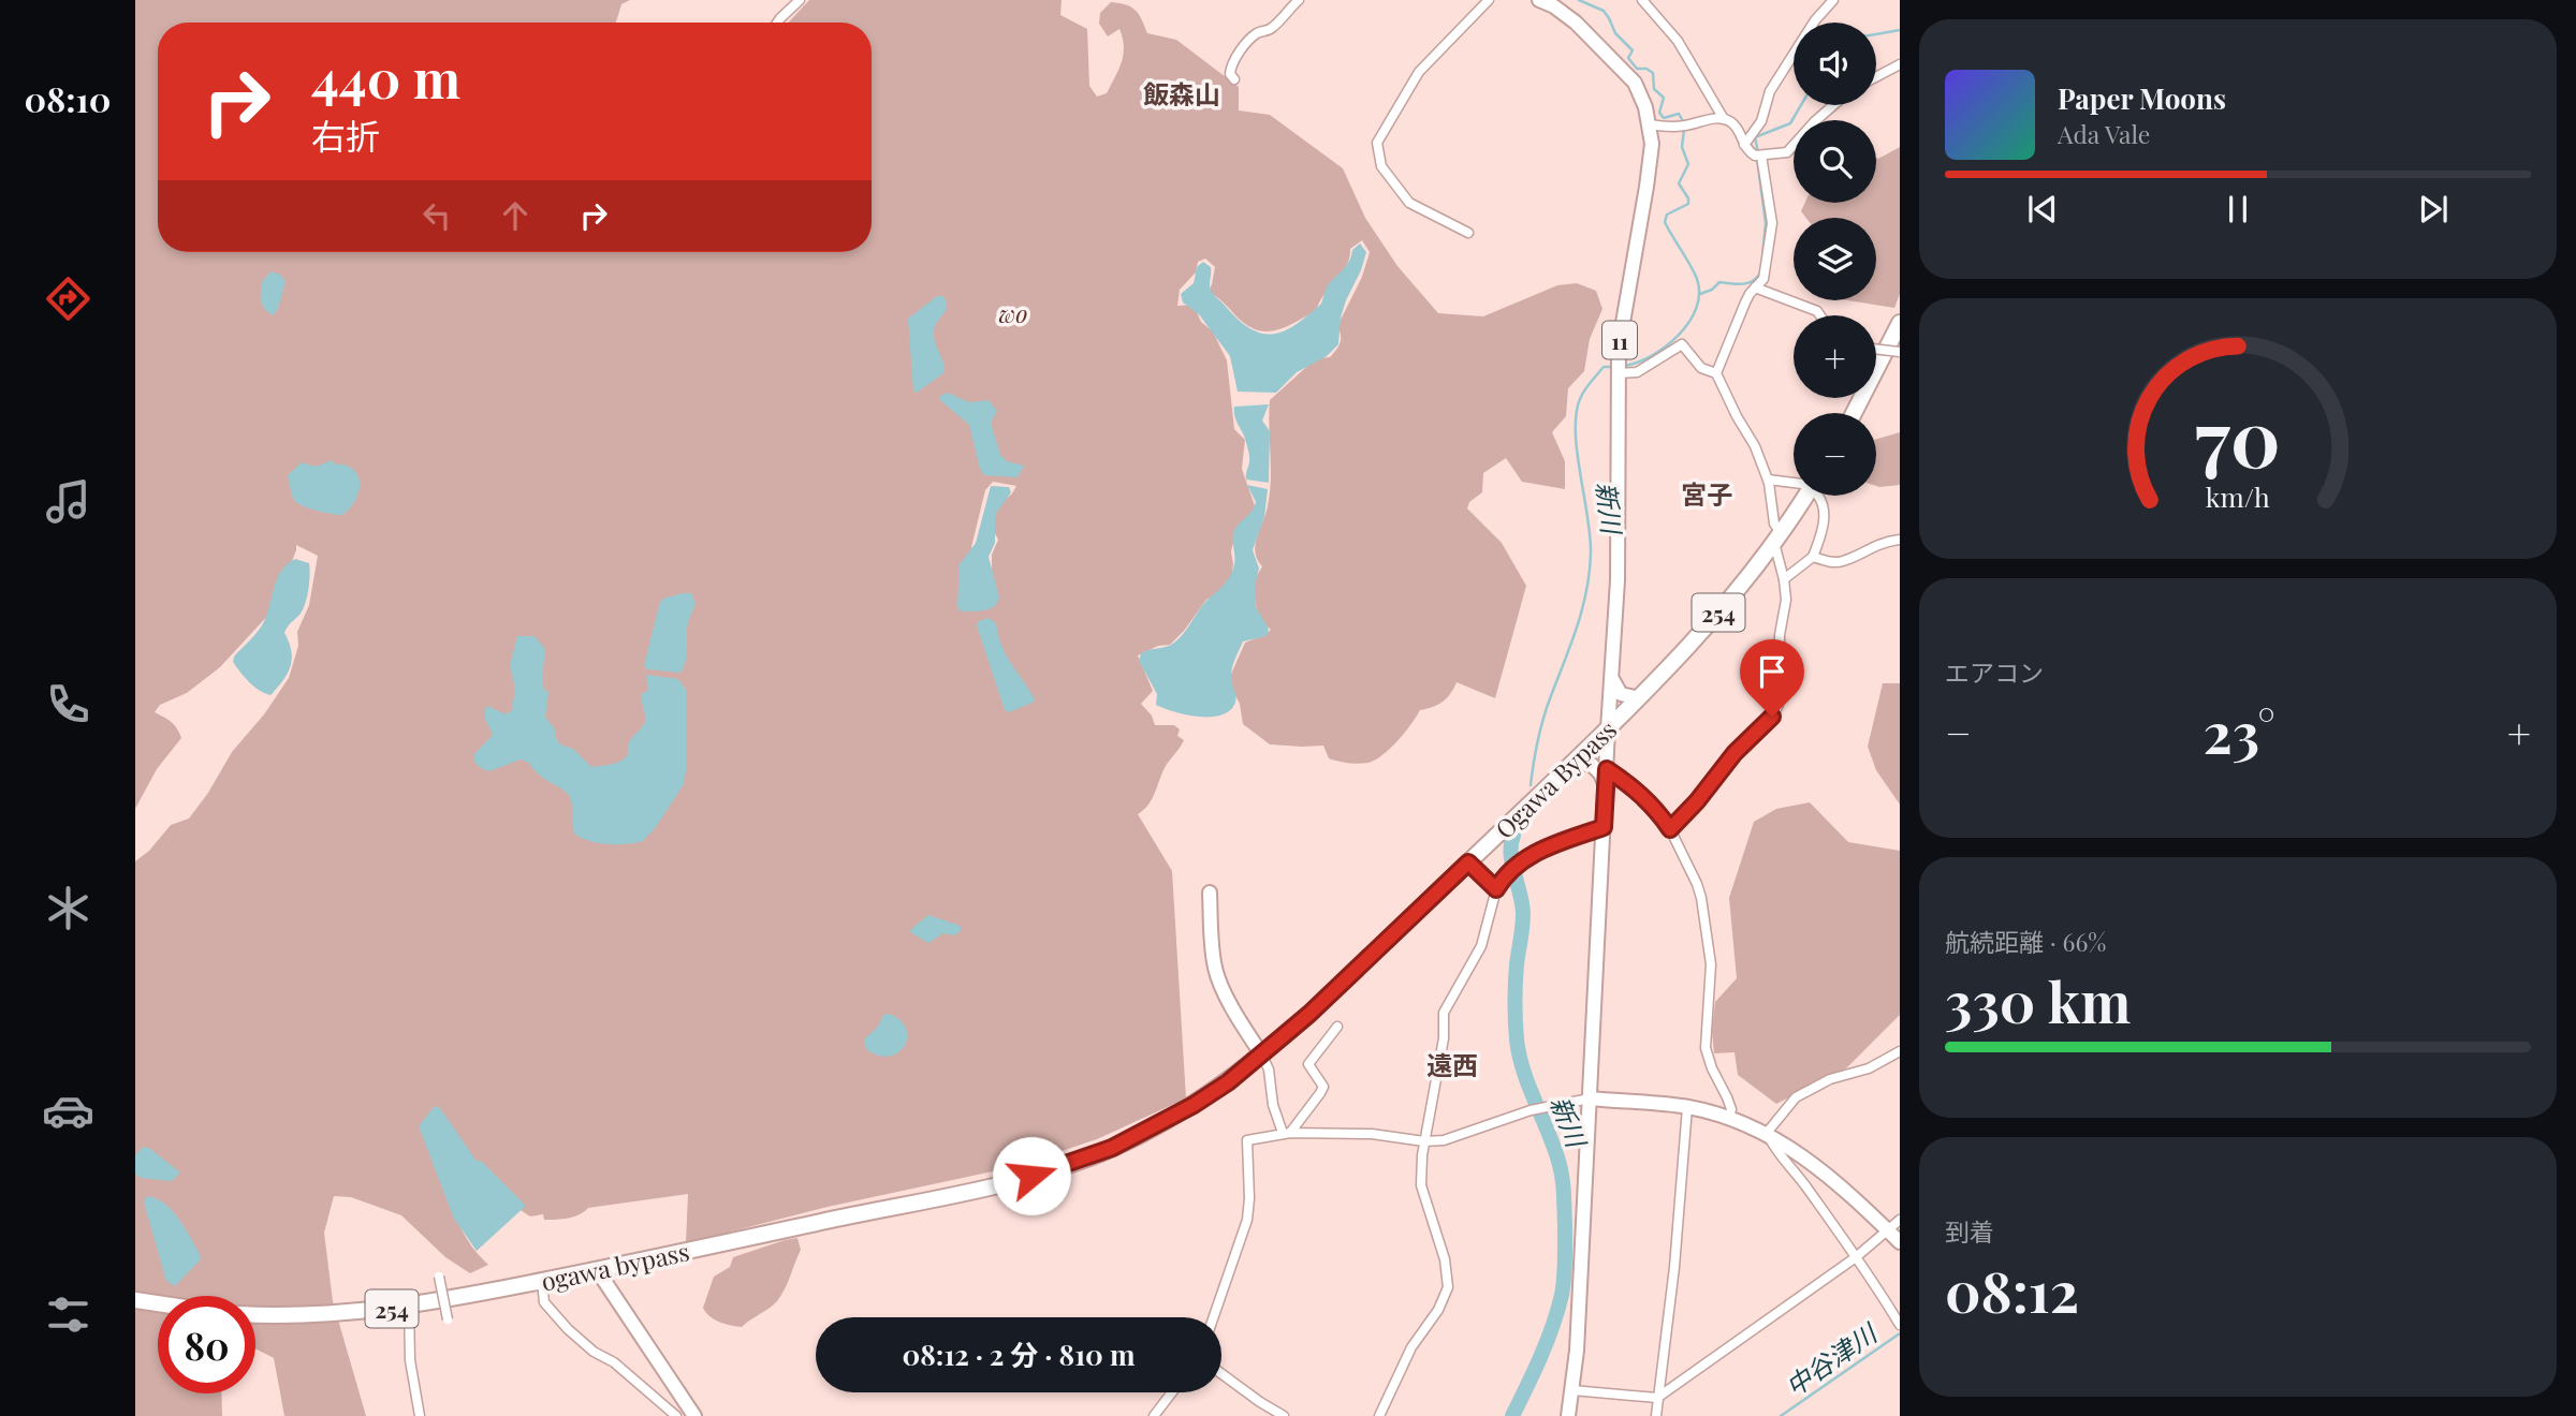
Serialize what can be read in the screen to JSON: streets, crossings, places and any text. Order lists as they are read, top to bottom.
{
  "streets": {
    "highway": ["254", "Ogawa Bypass", "ogawa bypass"],
    "main road": ["11"]
  },
  "crossings": [
    ["11", "Ogawa Bypass"],
    ["Ogawa Bypass", "ogawa bypass"]
  ],
  "districts": ["飯森山", "宮子", "遠西"],
  "water": ["新川", "中谷津川"],
  "parks": ["wo"],
  "page": {
    "tabs": "08:10",
    "map_buttons": ["+", "−"],
    "turn": ["440 m", "右折"],
    "song": ["Paper Moons", "Ada Vale"],
    "tile": [
      "エアコン",
      ["航続距離 · 66%", "330 km"],
      ["到着", "08:12"]
    ],
    "heat": ["−", "23°", "+"],
    "limit": "80",
    "trip": "08:12 · 2 分 · 810 m",
    "gauge": ["70", "km/h"]
  }
}
